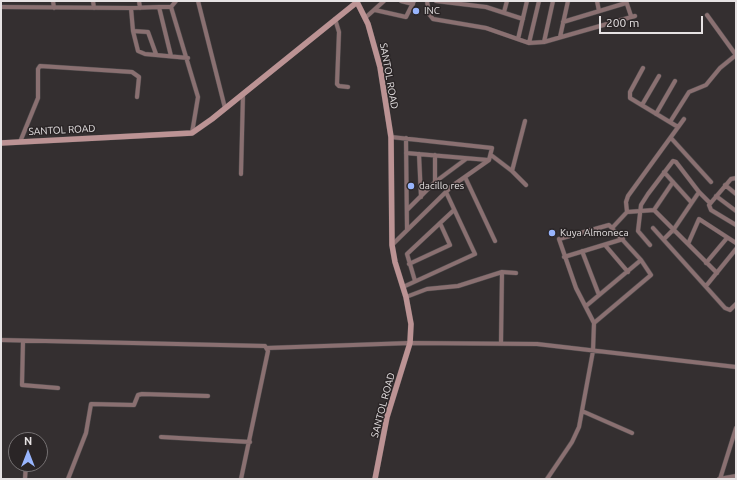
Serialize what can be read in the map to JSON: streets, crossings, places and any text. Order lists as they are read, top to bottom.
{
  "streets": {
    "street": ["SANTOL ROAD"]
  },
  "places": ["INC", "dacillo res", "Kuya Almoneca"],
  "scale_bar": "200 m",
  "north": "top"
}
